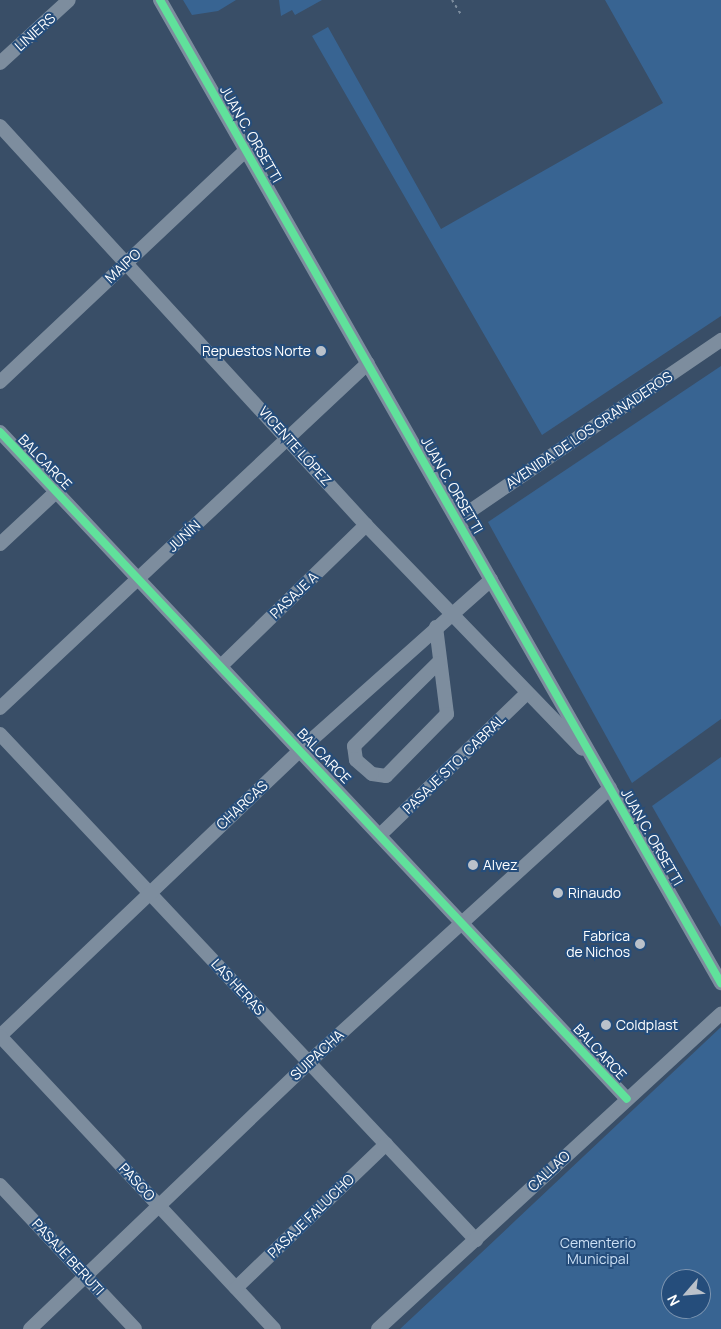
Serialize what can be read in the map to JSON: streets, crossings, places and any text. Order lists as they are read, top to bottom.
{
  "streets": {
    "street": [
      "LINIERS",
      "JUAN C. ORSETTI",
      "MAIPO",
      "AVENIDA DE LOS GRANADEROS",
      "VICENTE LÓPEZ",
      "BALCARCE",
      "JUNÍN",
      "PASAJE A",
      "PASAJE STO. CABRAL",
      "CHARCAS",
      "LAS HERAS",
      "SUIPACHA",
      "CALLAO",
      "PASCO",
      "PASAJE FALUCHO",
      "PASAJE BERUTI"
    ]
  },
  "crossings": [
    ["JUAN C. ORSETTI", "MAIPO"],
    ["JUAN C. ORSETTI", "AVENIDA DE LOS GRANADEROS"],
    ["JUAN C. ORSETTI", "VICENTE LÓPEZ"],
    ["JUAN C. ORSETTI", "JUNÍN"],
    ["JUAN C. ORSETTI", "CHARCAS"],
    ["JUAN C. ORSETTI", "SUIPACHA"],
    ["MAIPO", "VICENTE LÓPEZ"],
    ["VICENTE LÓPEZ", "JUNÍN"],
    ["VICENTE LÓPEZ", "PASAJE A"],
    ["VICENTE LÓPEZ", "PASAJE STO. CABRAL"],
    ["VICENTE LÓPEZ", "CHARCAS"],
    ["BALCARCE", "JUNÍN"],
    ["BALCARCE", "PASAJE A"],
    ["BALCARCE", "PASAJE STO. CABRAL"],
    ["BALCARCE", "CHARCAS"],
    ["BALCARCE", "SUIPACHA"],
    ["BALCARCE", "CALLAO"],
    ["CHARCAS", "LAS HERAS"],
    ["CHARCAS", "PASCO"],
    ["LAS HERAS", "SUIPACHA"],
    ["LAS HERAS", "CALLAO"],
    ["LAS HERAS", "PASAJE FALUCHO"],
    ["SUIPACHA", "PASCO"],
    ["SUIPACHA", "PASAJE BERUTI"],
    ["PASCO", "PASAJE FALUCHO"]
  ],
  "parks": ["Cementerio Municipal"],
  "places": [
    "Repuestos Norte",
    "Alvez",
    "Rinaudo",
    "Fabrica de Nichos",
    "Coldplast"
  ],
  "north": "bottom left"
}
